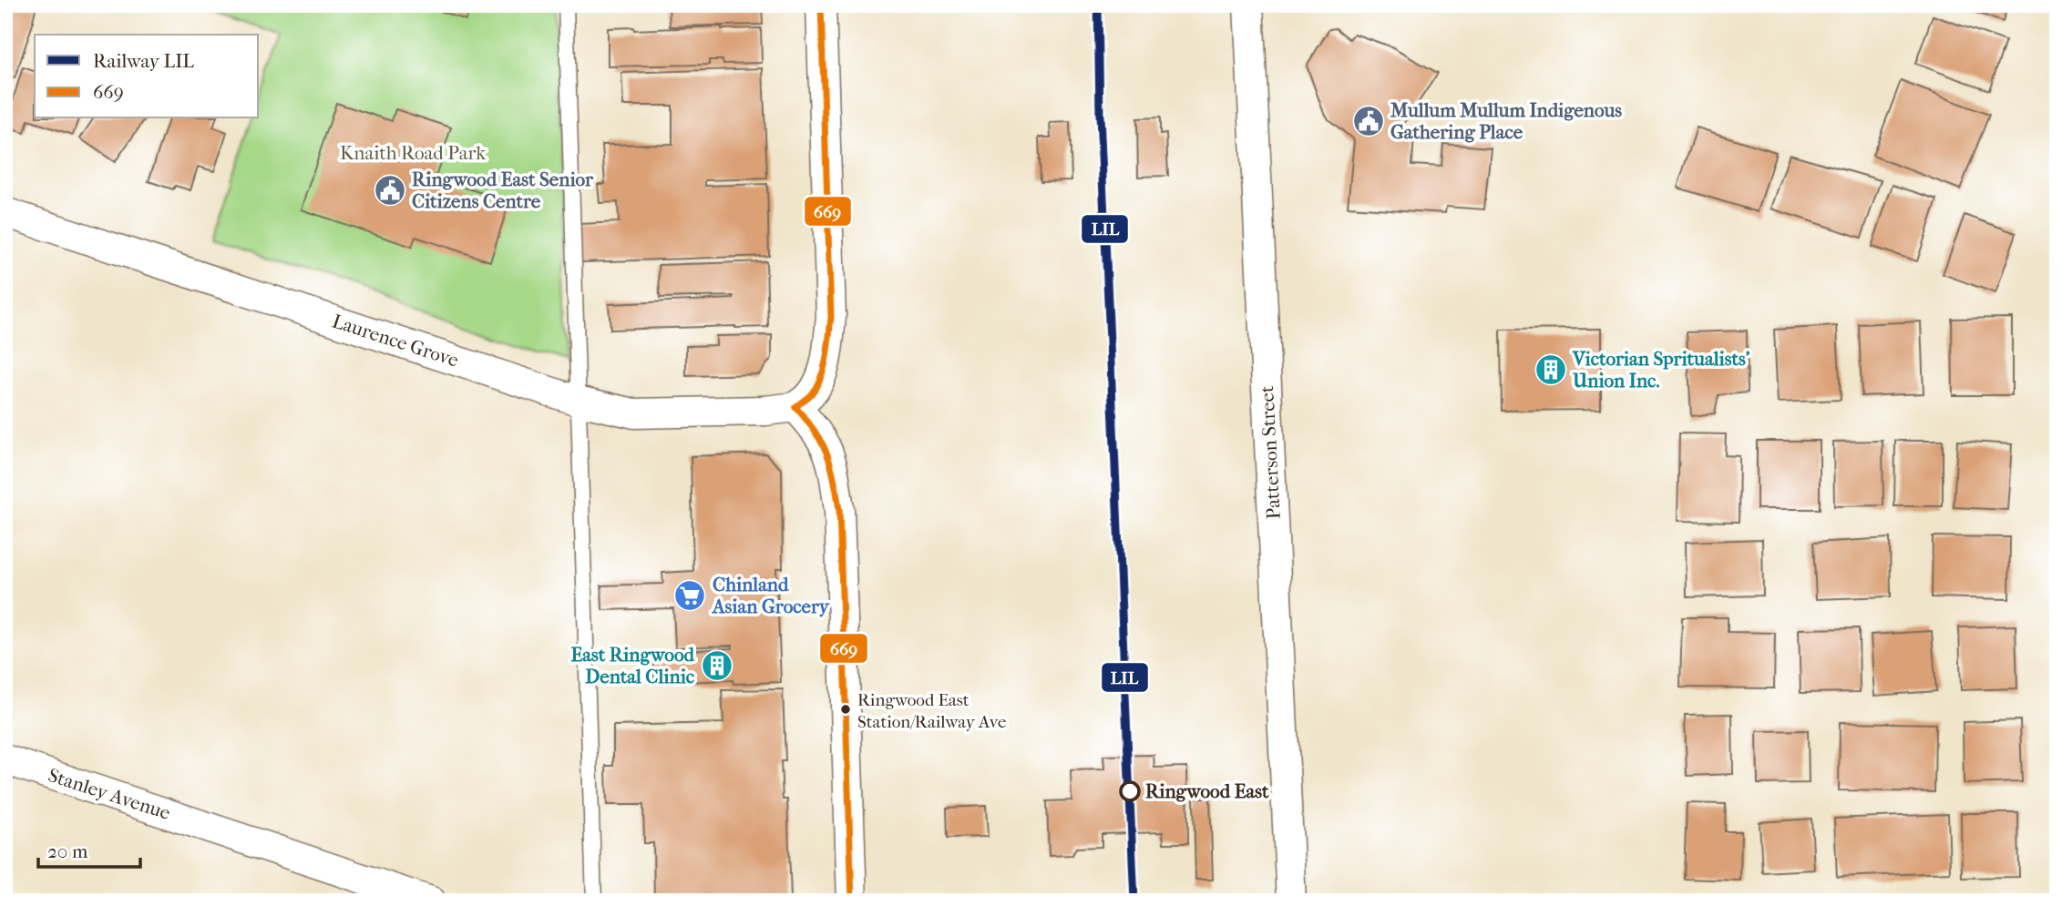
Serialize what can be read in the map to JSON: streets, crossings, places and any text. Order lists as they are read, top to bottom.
{
  "streets": {
    "street": ["Laurence Grove", "Patterson Street", "Stanley Avenue"]
  },
  "parks": ["Knaith Road Park"],
  "places": {
    "public building": ["Mullum Mullum Indigenous Gathering Place", "Ringwood East Senior Citizens Centre"],
    "building": ["Victorian Spritualists' Union Inc.", "East Ringwood Dental Clinic"],
    "supermarket": ["Chinland Asian Grocery"],
    "other": ["Ringwood East Station/Railway Ave", "Ringwood East"]
  },
  "lines": ["rail line LIL", "transit line 669"],
  "legend": ["Railway LIL", "669"],
  "scale_bar": "20 m"
}
